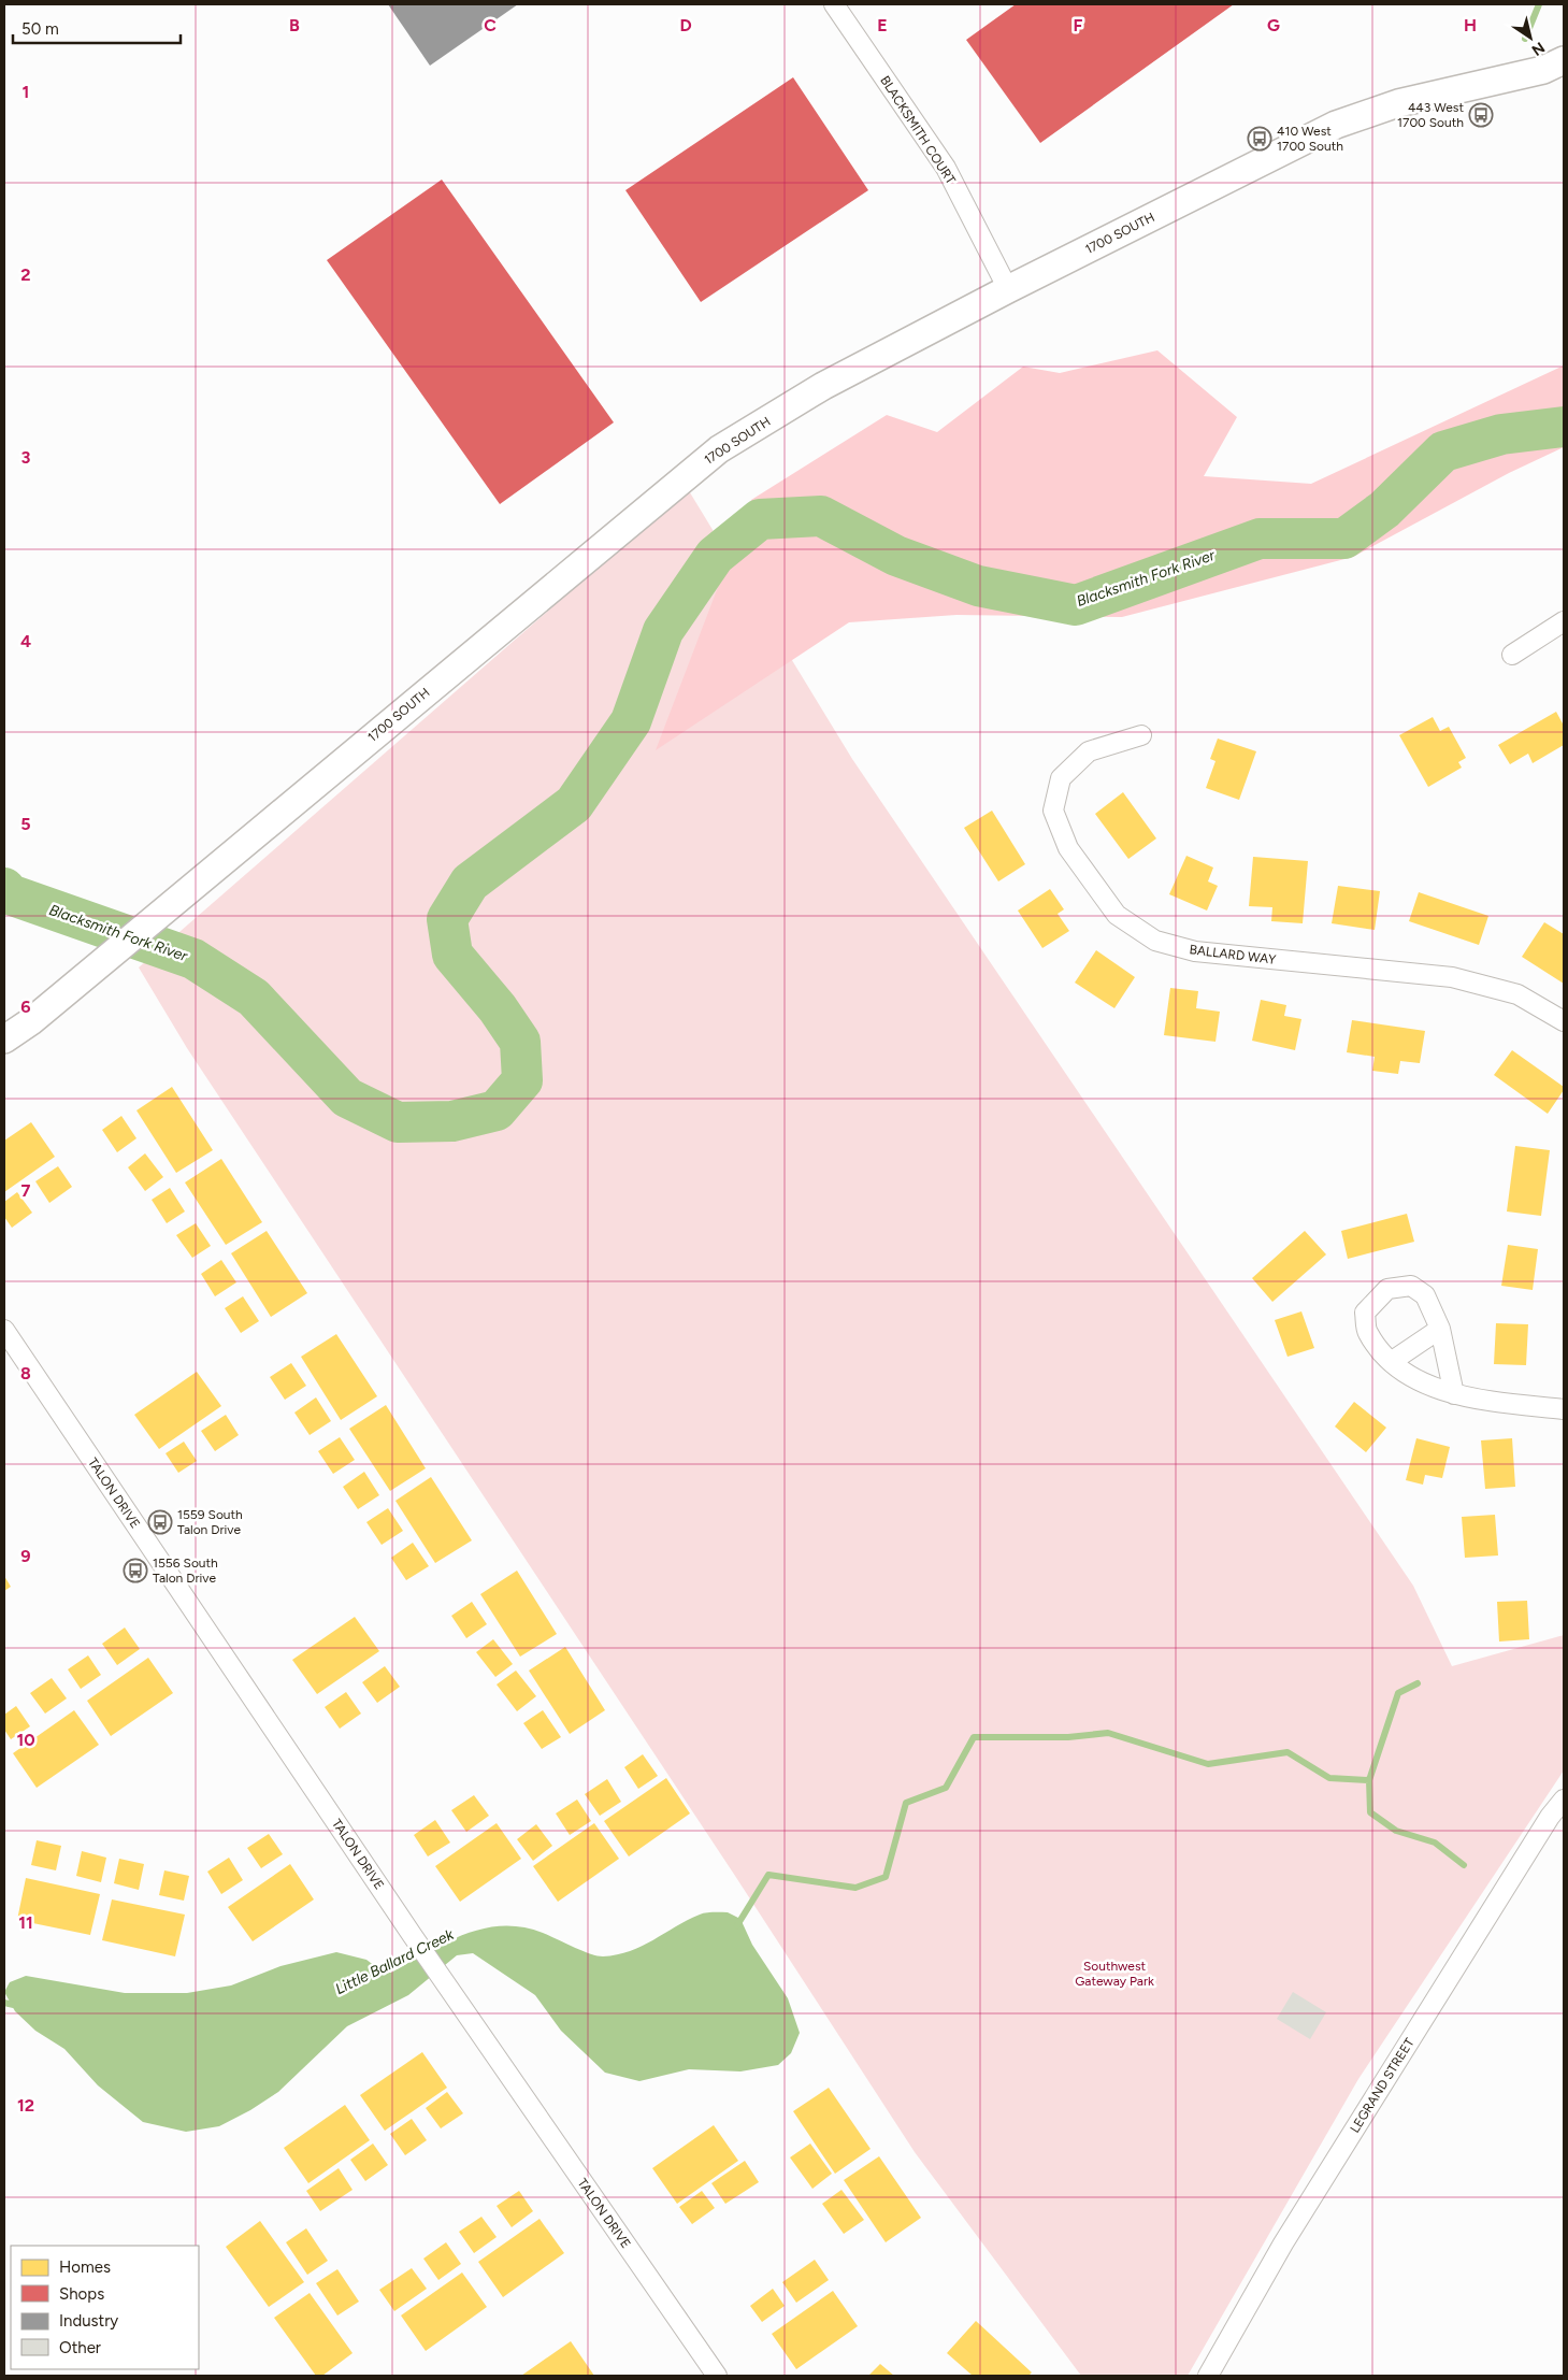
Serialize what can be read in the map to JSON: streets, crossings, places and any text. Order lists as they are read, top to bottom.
{
  "streets": {
    "street": [
      "BLACKSMITH COURT",
      "1700 SOUTH",
      "BALLARD WAY",
      "TALON DRIVE",
      "LEGRAND STREET"
    ]
  },
  "crossings": [
    ["BLACKSMITH COURT", "1700 SOUTH"]
  ],
  "water": ["Blacksmith Fork River", "Little Ballard Creek"],
  "parks": ["Southwest Gateway Park"],
  "places": {
    "bus stop": [
      "443 West 1700 South",
      "410 West 1700 South",
      "1559 South Talon Drive",
      "1556 South Talon Drive"
    ]
  },
  "legend": [
    "Homes",
    "Shops",
    "Industry",
    "Other"
  ],
  "scale_bar": "50 m",
  "north": "bottom right",
  "grid": {
    "columns": [
      "B",
      "C",
      "D",
      "E",
      "F",
      "G",
      "H"
    ],
    "rows": [
      "1",
      "2",
      "3",
      "4",
      "5",
      "6",
      "7",
      "8",
      "9",
      "10",
      "11",
      "12"
    ]
  }
}
